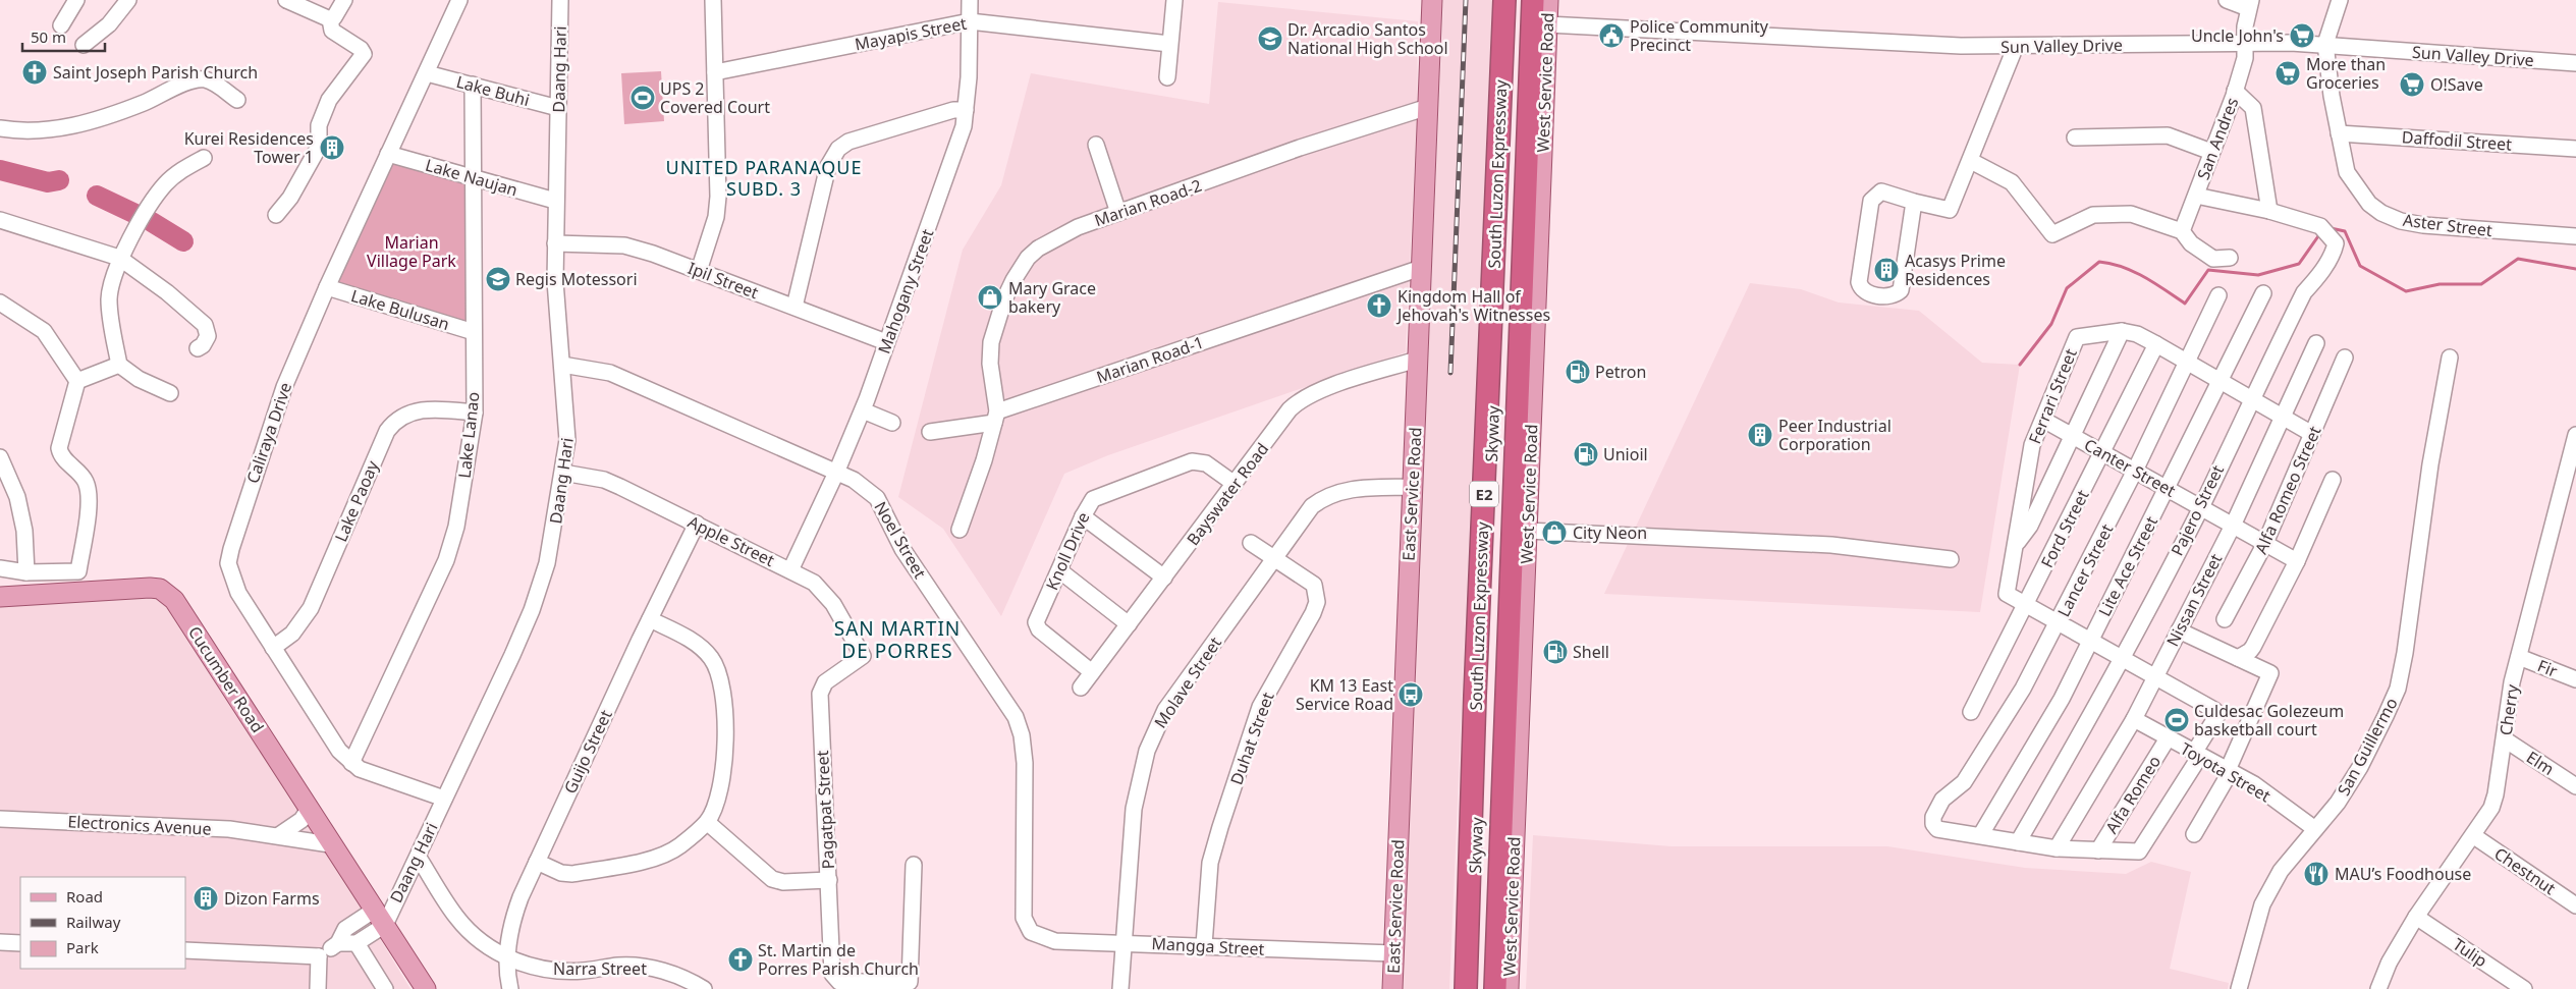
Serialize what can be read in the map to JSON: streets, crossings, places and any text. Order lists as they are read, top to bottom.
{
  "streets": {
    "highway": ["South Luzon Expressway", "Skyway", "E2"],
    "main road": ["West Service Road", "East Service Road", "Cucumber Road"],
    "street": [
      "Mayapis Street",
      "Sun Valley Drive",
      "Daang Hari",
      "Lake Buhi",
      "San Andres",
      "Daffodil Street",
      "Lake Naujan",
      "Marian Road-2",
      "Aster Street",
      "Ipil Street",
      "Mahogany Street",
      "Lake Bulusan",
      "Marian Road-1",
      "Ferrari Street",
      "Caliraya Drive",
      "Lake Lanao",
      "Canter Street",
      "Alfa Romeo Street",
      "Bayswater Road",
      "Lake Paoay",
      "Pajero Street",
      "Ford Street",
      "Noel Street",
      "Apple Street",
      "Knoll Drive",
      "Lite Ace Street",
      "Lancer Street",
      "Nissan Street",
      "Fir",
      "Molave Street",
      "Cherry",
      "Duhat Street",
      "San Guillermo",
      "Guijo Street",
      "Elm",
      "Toyota Street",
      "Alfa Romeo",
      "Pagatpat Street",
      "Electronics Avenue",
      "Chestnut",
      "Mangga Street",
      "Tulip",
      "Narra Street"
    ]
  },
  "crossings": [
    ["Mayapis Street", "Mahogany Street"],
    ["Sun Valley Drive", "West Service Road"],
    ["Sun Valley Drive", "San Andres"],
    ["Sun Valley Drive", "Aster Street"],
    ["Daang Hari", "Lake Buhi"],
    ["Daang Hari", "Lake Naujan"],
    ["Daang Hari", "Ipil Street"],
    ["Daang Hari", "Caliraya Drive"],
    ["Daang Hari", "Noel Street"],
    ["Daang Hari", "Apple Street"],
    ["Daang Hari", "Cucumber Road"],
    ["Daang Hari", "Narra Street"],
    ["Lake Buhi", "Caliraya Drive"],
    ["Lake Buhi", "Lake Lanao"],
    ["Daffodil Street", "Aster Street"],
    ["Lake Naujan", "Caliraya Drive"],
    ["Lake Naujan", "Lake Lanao"],
    ["Marian Road-2", "Marian Road-1"],
    ["Marian Road-2", "East Service Road"],
    ["Ipil Street", "Mahogany Street"],
    ["Mahogany Street", "Noel Street"],
    ["Mahogany Street", "Apple Street"],
    ["Lake Bulusan", "Caliraya Drive"],
    ["Lake Bulusan", "Lake Lanao"],
    ["Marian Road-1", "East Service Road"],
    ["Ferrari Street", "Canter Street"],
    ["Ferrari Street", "Alfa Romeo Street"],
    ["Ferrari Street", "Pajero Street"],
    ["Ferrari Street", "Ford Street"],
    ["Ferrari Street", "Lite Ace Street"],
    ["Ferrari Street", "Lancer Street"],
    ["Ferrari Street", "Nissan Street"],
    ["Caliraya Drive", "Lake Lanao"],
    ["Caliraya Drive", "Lake Paoay"],
    ["Lake Lanao", "Lake Paoay"],
    ["Canter Street", "Alfa Romeo Street"],
    ["Canter Street", "Pajero Street"],
    ["Canter Street", "Ford Street"],
    ["Canter Street", "Lite Ace Street"],
    ["Canter Street", "Lancer Street"],
    ["Canter Street", "Nissan Street"],
    ["Bayswater Road", "East Service Road"],
    ["Bayswater Road", "Knoll Drive"],
    ["East Service Road", "Molave Street"],
    ["East Service Road", "Mangga Street"],
    ["Noel Street", "Mangga Street"],
    ["Apple Street", "Guijo Street"],
    ["Apple Street", "Pagatpat Street"],
    ["Lite Ace Street", "Lancer Street"],
    ["Nissan Street", "Toyota Street"],
    ["Fir", "Cherry"],
    ["Cucumber Road", "Electronics Avenue"],
    ["Molave Street", "Duhat Street"],
    ["Molave Street", "Mangga Street"],
    ["Cherry", "Elm"],
    ["Cherry", "Chestnut"],
    ["Cherry", "Tulip"],
    ["Duhat Street", "Mangga Street"],
    ["San Guillermo", "Toyota Street"],
    ["Guijo Street", "Narra Street"],
    ["Toyota Street", "Alfa Romeo"]
  ],
  "districts": ["UNITED PARANAQUE SUBD. 3", "SAN MARTIN DE PORRES"],
  "parks": ["Marian Village Park"],
  "places": {
    "public building": ["Police Community Precinct"],
    "supermarket": ["Uncle John's", "More than Groceries", "O!Save"],
    "school or university": ["Dr. Arcadio Santos National High School", "Regis Motessori"],
    "church": ["Saint Joseph Parish Church", "Kingdom Hall of Jehovah's Witnesses", "St. Martin de Porres Parish Church"],
    "sports": ["UPS 2 Covered Court", "Culdesac Golezeum basketball court"],
    "building": [
      "Kurei Residences Tower 1",
      "Acasys Prime Residences",
      "Peer Industrial Corporation",
      "Dizon Farms"
    ],
    "shop": ["Mary Grace bakery", "City Neon"],
    "fuel station": ["Petron", "Unioil", "Shell"],
    "bus stop": ["KM 13 East Service Road"],
    "restaurant": ["MAU’s Foodhouse"]
  },
  "legend": ["Road", "Railway", "Park"],
  "scale_bar": "50 m"
}
